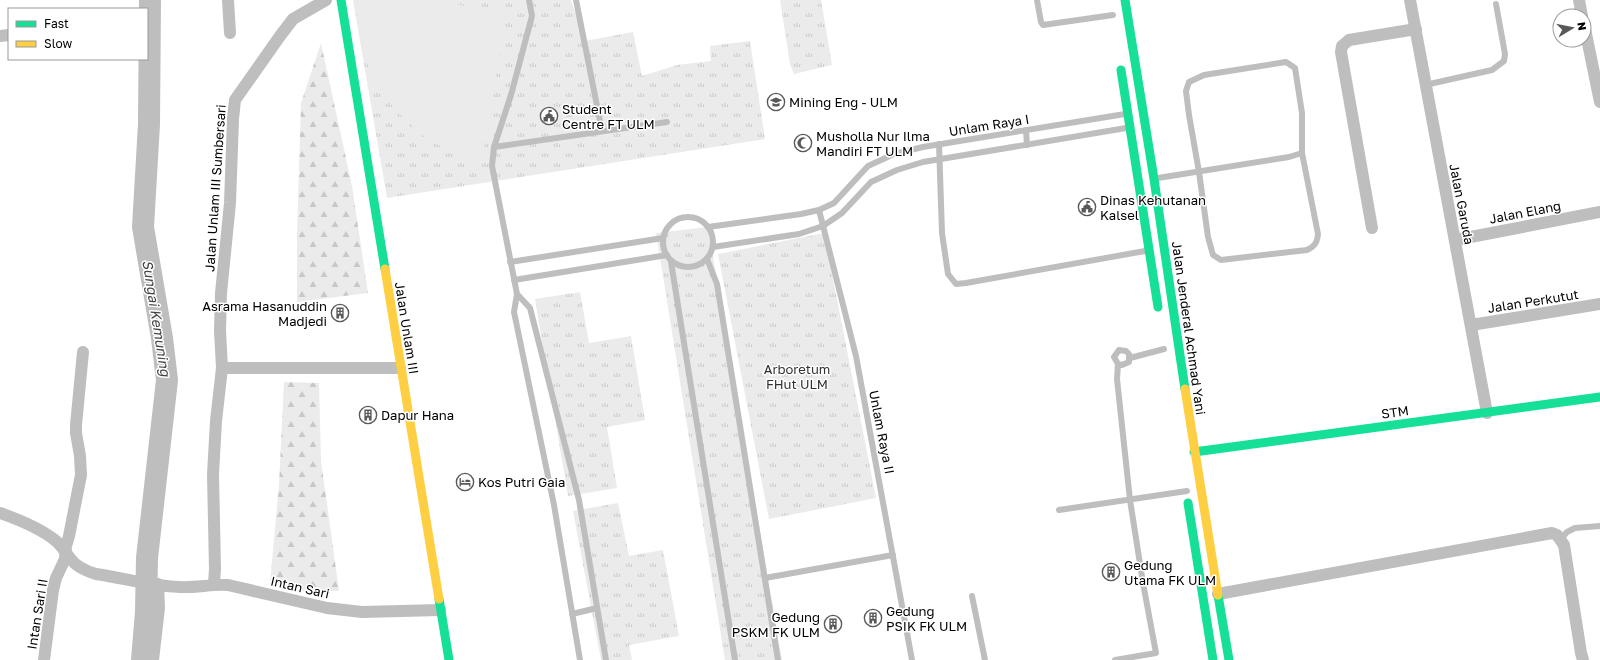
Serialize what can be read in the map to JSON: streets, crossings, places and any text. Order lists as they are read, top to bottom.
{
  "streets": {
    "main road": ["Jalan Unlam III", "Jalan Jenderal Achmad Yani", "STM"],
    "street": [
      "Jalan Unlam III Sumbersari",
      "Jalan Garuda",
      "Jalan Elang",
      "Jalan Perkutut",
      "Intan Sari",
      "Intan Sari II"
    ],
    "lane": ["Unlam Raya I", "Unlam Raya II"]
  },
  "crossings": [
    ["Unlam Raya I", "Unlam Raya II"],
    ["Jalan Unlam III Sumbersari", "Intan Sari"],
    ["Jalan Garuda", "Jalan Elang"],
    ["Jalan Garuda", "Jalan Perkutut"],
    ["Jalan Garuda", "STM"],
    ["Jalan Unlam III", "Intan Sari"],
    ["Jalan Jenderal Achmad Yani", "STM"],
    ["Intan Sari", "Intan Sari II"]
  ],
  "water": ["Sungai Kemuning"],
  "parks": ["Arboretum FHut ULM"],
  "places": {
    "school or university": ["Mining Eng - ULM"],
    "public building": ["Student Centre FT ULM", "Dinas Kehutanan Kalsel"],
    "mosque": ["Musholla Nur Ilma Mandiri FT ULM"],
    "building": [
      "Asrama Hasanuddin Madjedi",
      "Dapur Hana",
      "Gedung Utama FK ULM",
      "Gedung PSIK FK ULM",
      "Gedung PSKM FK ULM"
    ],
    "hotel": ["Kos Putri Gaia"]
  },
  "legend": ["Fast", "Slow"],
  "north": "right"
}
